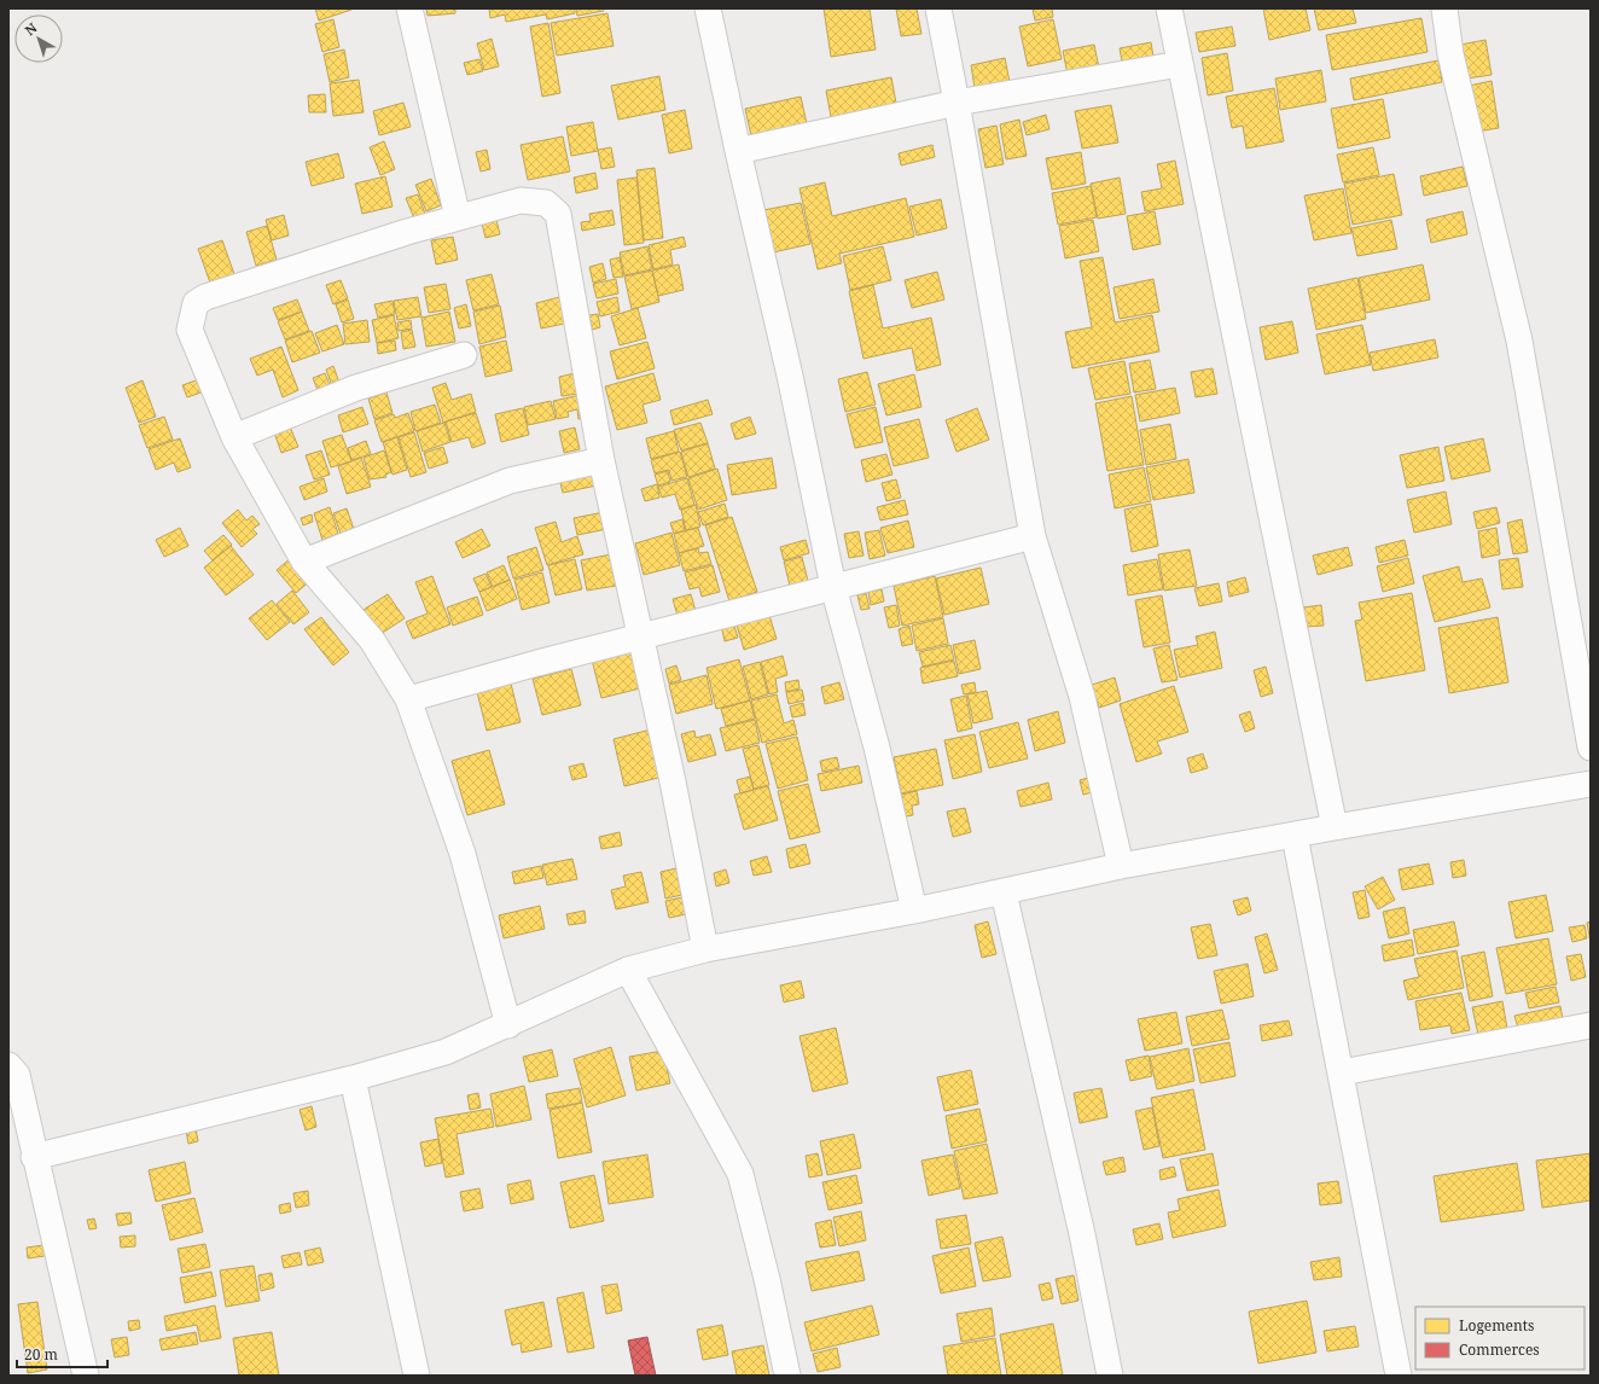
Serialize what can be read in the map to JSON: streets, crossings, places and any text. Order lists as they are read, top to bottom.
{
  "legend": ["Logements", "Commerces"],
  "scale_bar": "20 m",
  "north": "top left"
}
